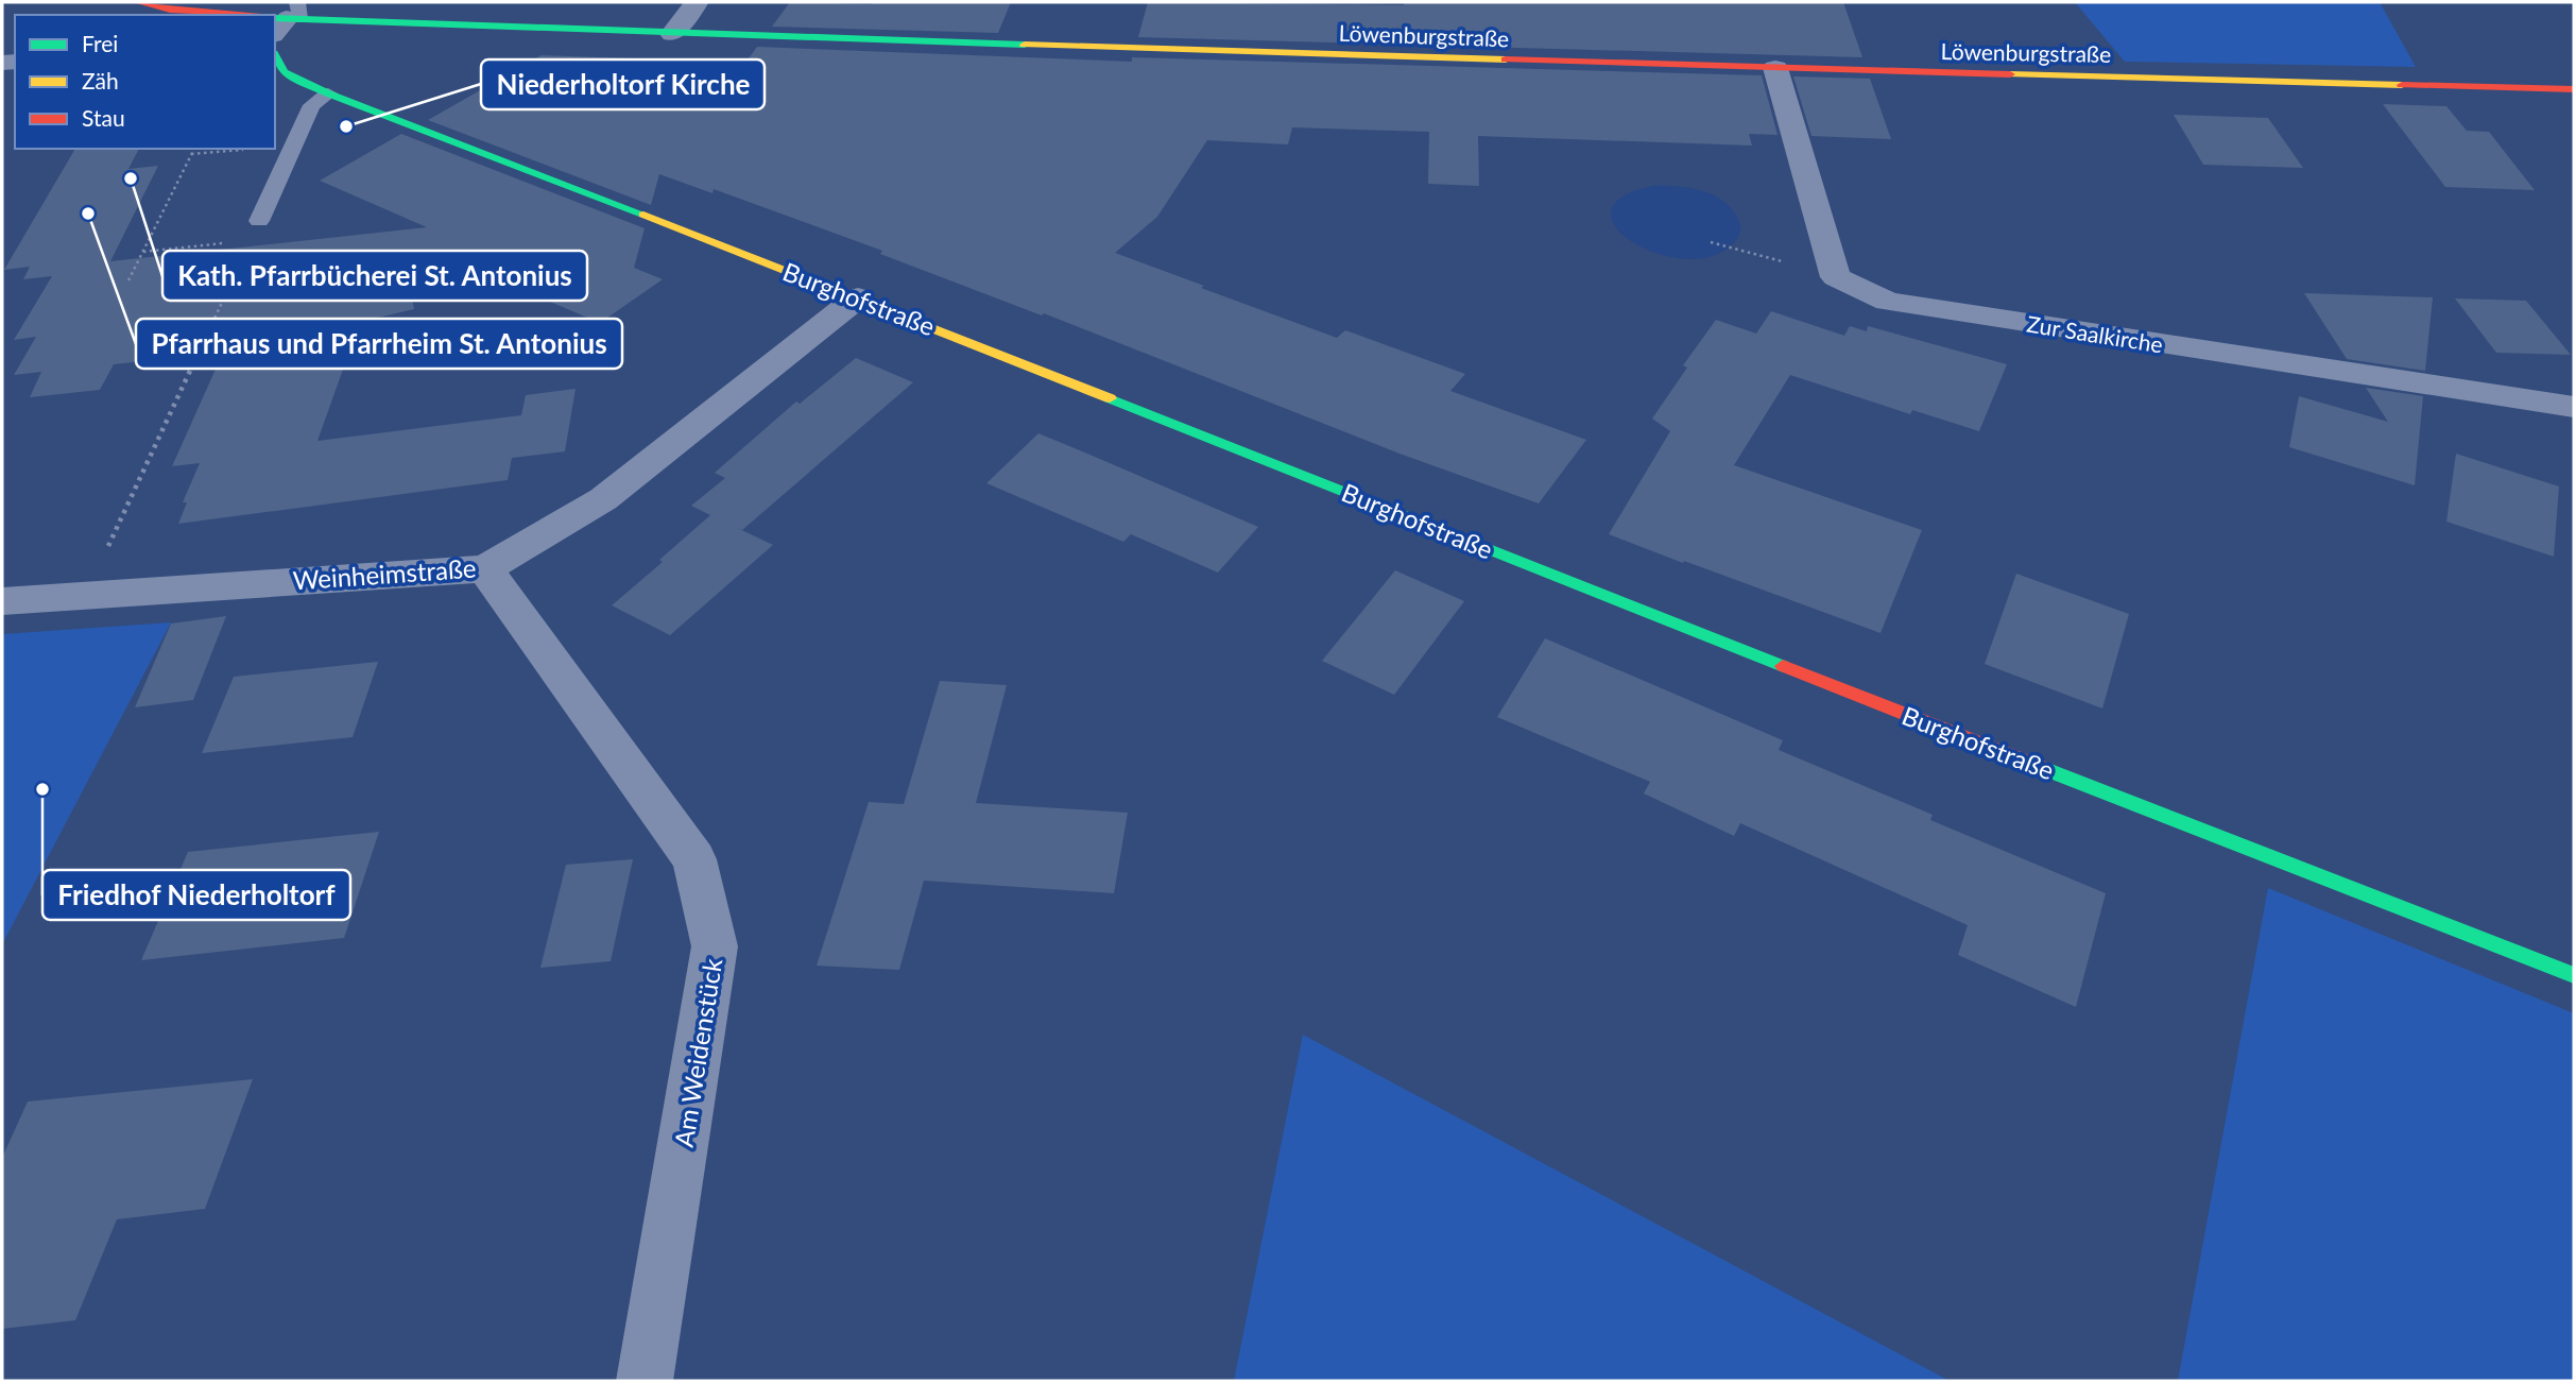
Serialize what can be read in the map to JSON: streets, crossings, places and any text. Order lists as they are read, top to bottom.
{
  "streets": {
    "street": [
      "Löwenburgstraße",
      "Burghofstraße",
      "Zur Saalkirche",
      "Weinheimstraße",
      "Am Weidenstück"
    ]
  },
  "crossings": [
    ["Burghofstraße", "Weinheimstraße"],
    ["Weinheimstraße", "Am Weidenstück"]
  ],
  "places": [
    "Niederholtorf Kirche",
    "Kath. Pfarrbücherei St. Antonius",
    "Pfarrhaus und Pfarrheim St. Antonius",
    "Friedhof Niederholtorf"
  ],
  "legend": ["Frei", "Zäh", "Stau"]
}
